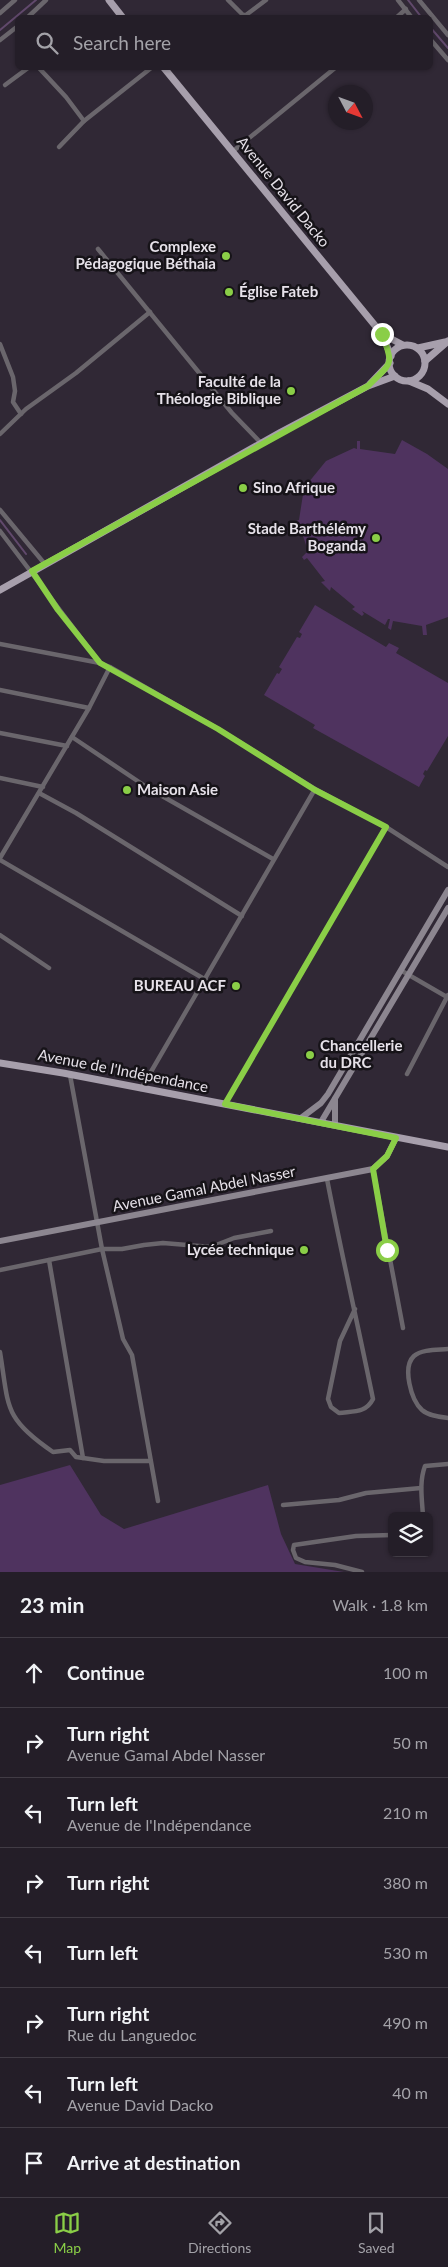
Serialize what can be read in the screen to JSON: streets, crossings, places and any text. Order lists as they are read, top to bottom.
{
  "streets": {
    "main road": ["Avenue David Dacko", "Avenue de l'Indépendance"],
    "street": ["Avenue Gamal Abdel Nasser"]
  },
  "places": [
    "Complexe Pédagogique Béthaia",
    "Église Fateb",
    "Faculté de la Théologie Biblique",
    "Sino Afrique",
    "Stade Barthélémy Boganda",
    "Maison Asie",
    "BUREAU ACF",
    "Chancellerie du DRC",
    "Lycée technique"
  ],
  "north": "bottom right",
  "page": {
    "search": "Search here",
    "heading": ["23 min", "Walk · 1.8 km"],
    "list": [
      ["Continue", "100 m"],
      ["Turn right", "Avenue Gamal Abdel Nasser", "50 m"],
      ["Turn left", "Avenue de l'Indépendance", "210 m"],
      ["Turn right", "380 m"],
      ["Turn left", "530 m"],
      ["Turn right", "Rue du Languedoc", "490 m"],
      ["Turn left", "Avenue David Dacko", "40 m"],
      "Arrive at destination"
    ],
    "nav": ["Map", "Directions", "Saved"]
  }
}
